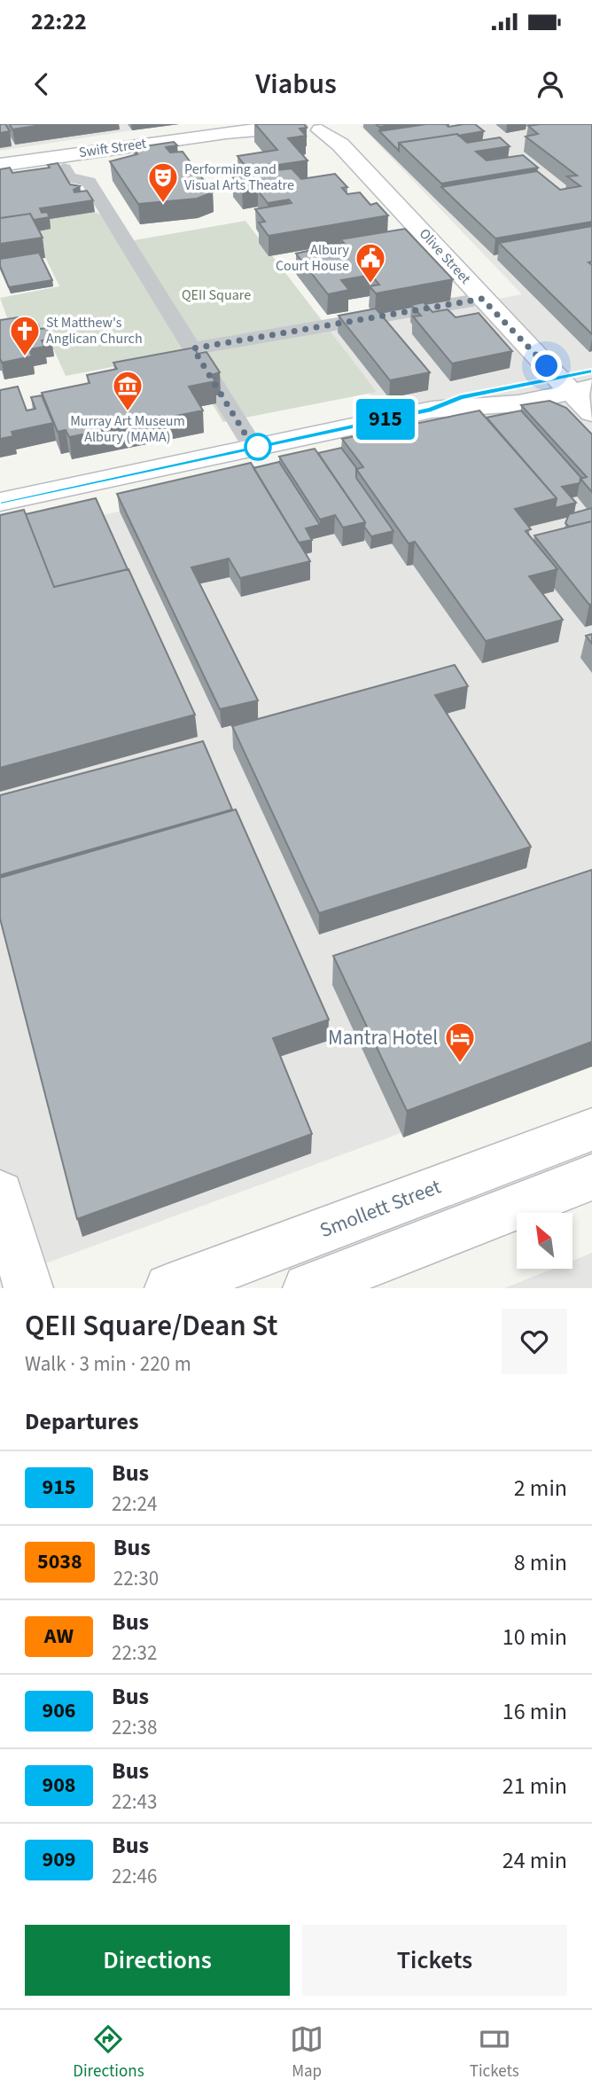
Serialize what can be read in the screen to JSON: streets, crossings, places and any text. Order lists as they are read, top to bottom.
{
  "streets": {
    "street": ["Swift Street", "Olive Street", "Smollett Street"]
  },
  "crossings": [
    ["Swift Street", "Olive Street"]
  ],
  "parks": ["QEII Square"],
  "places": {
    "theatre": ["Performing and Visual Arts Theatre"],
    "public building": ["Albury Court House"],
    "church": ["St Matthew's Anglican Church"],
    "museum": ["Murray Art Museum Albury (MAMA)"],
    "hotel": ["Mantra Hotel"]
  },
  "lines": ["bus line 915"],
  "north": "top left",
  "page": {
    "status": "22:22",
    "header": "Viabus",
    "on_map": "915",
    "heading": [
      ["QEII Square/Dean St", "Walk · 3 min · 220 m"],
      "Departures"
    ],
    "list": [
      {
        "mark": "915",
        "name": "Bus",
        "note": "22:24",
        "value": "2 min"
      },
      {
        "mark": "5038",
        "name": "Bus",
        "note": "22:30",
        "value": "8 min"
      },
      {
        "mark": "AW",
        "name": "Bus",
        "note": "22:32",
        "value": "10 min"
      },
      {
        "mark": "906",
        "name": "Bus",
        "note": "22:38",
        "value": "16 min"
      },
      {
        "mark": "908",
        "name": "Bus",
        "note": "22:43",
        "value": "21 min"
      },
      {
        "mark": "909",
        "name": "Bus",
        "note": "22:46",
        "value": "24 min"
      }
    ],
    "buttons": ["Directions", "Tickets"],
    "tabs": ["Directions", "Map", "Tickets"]
  }
}
